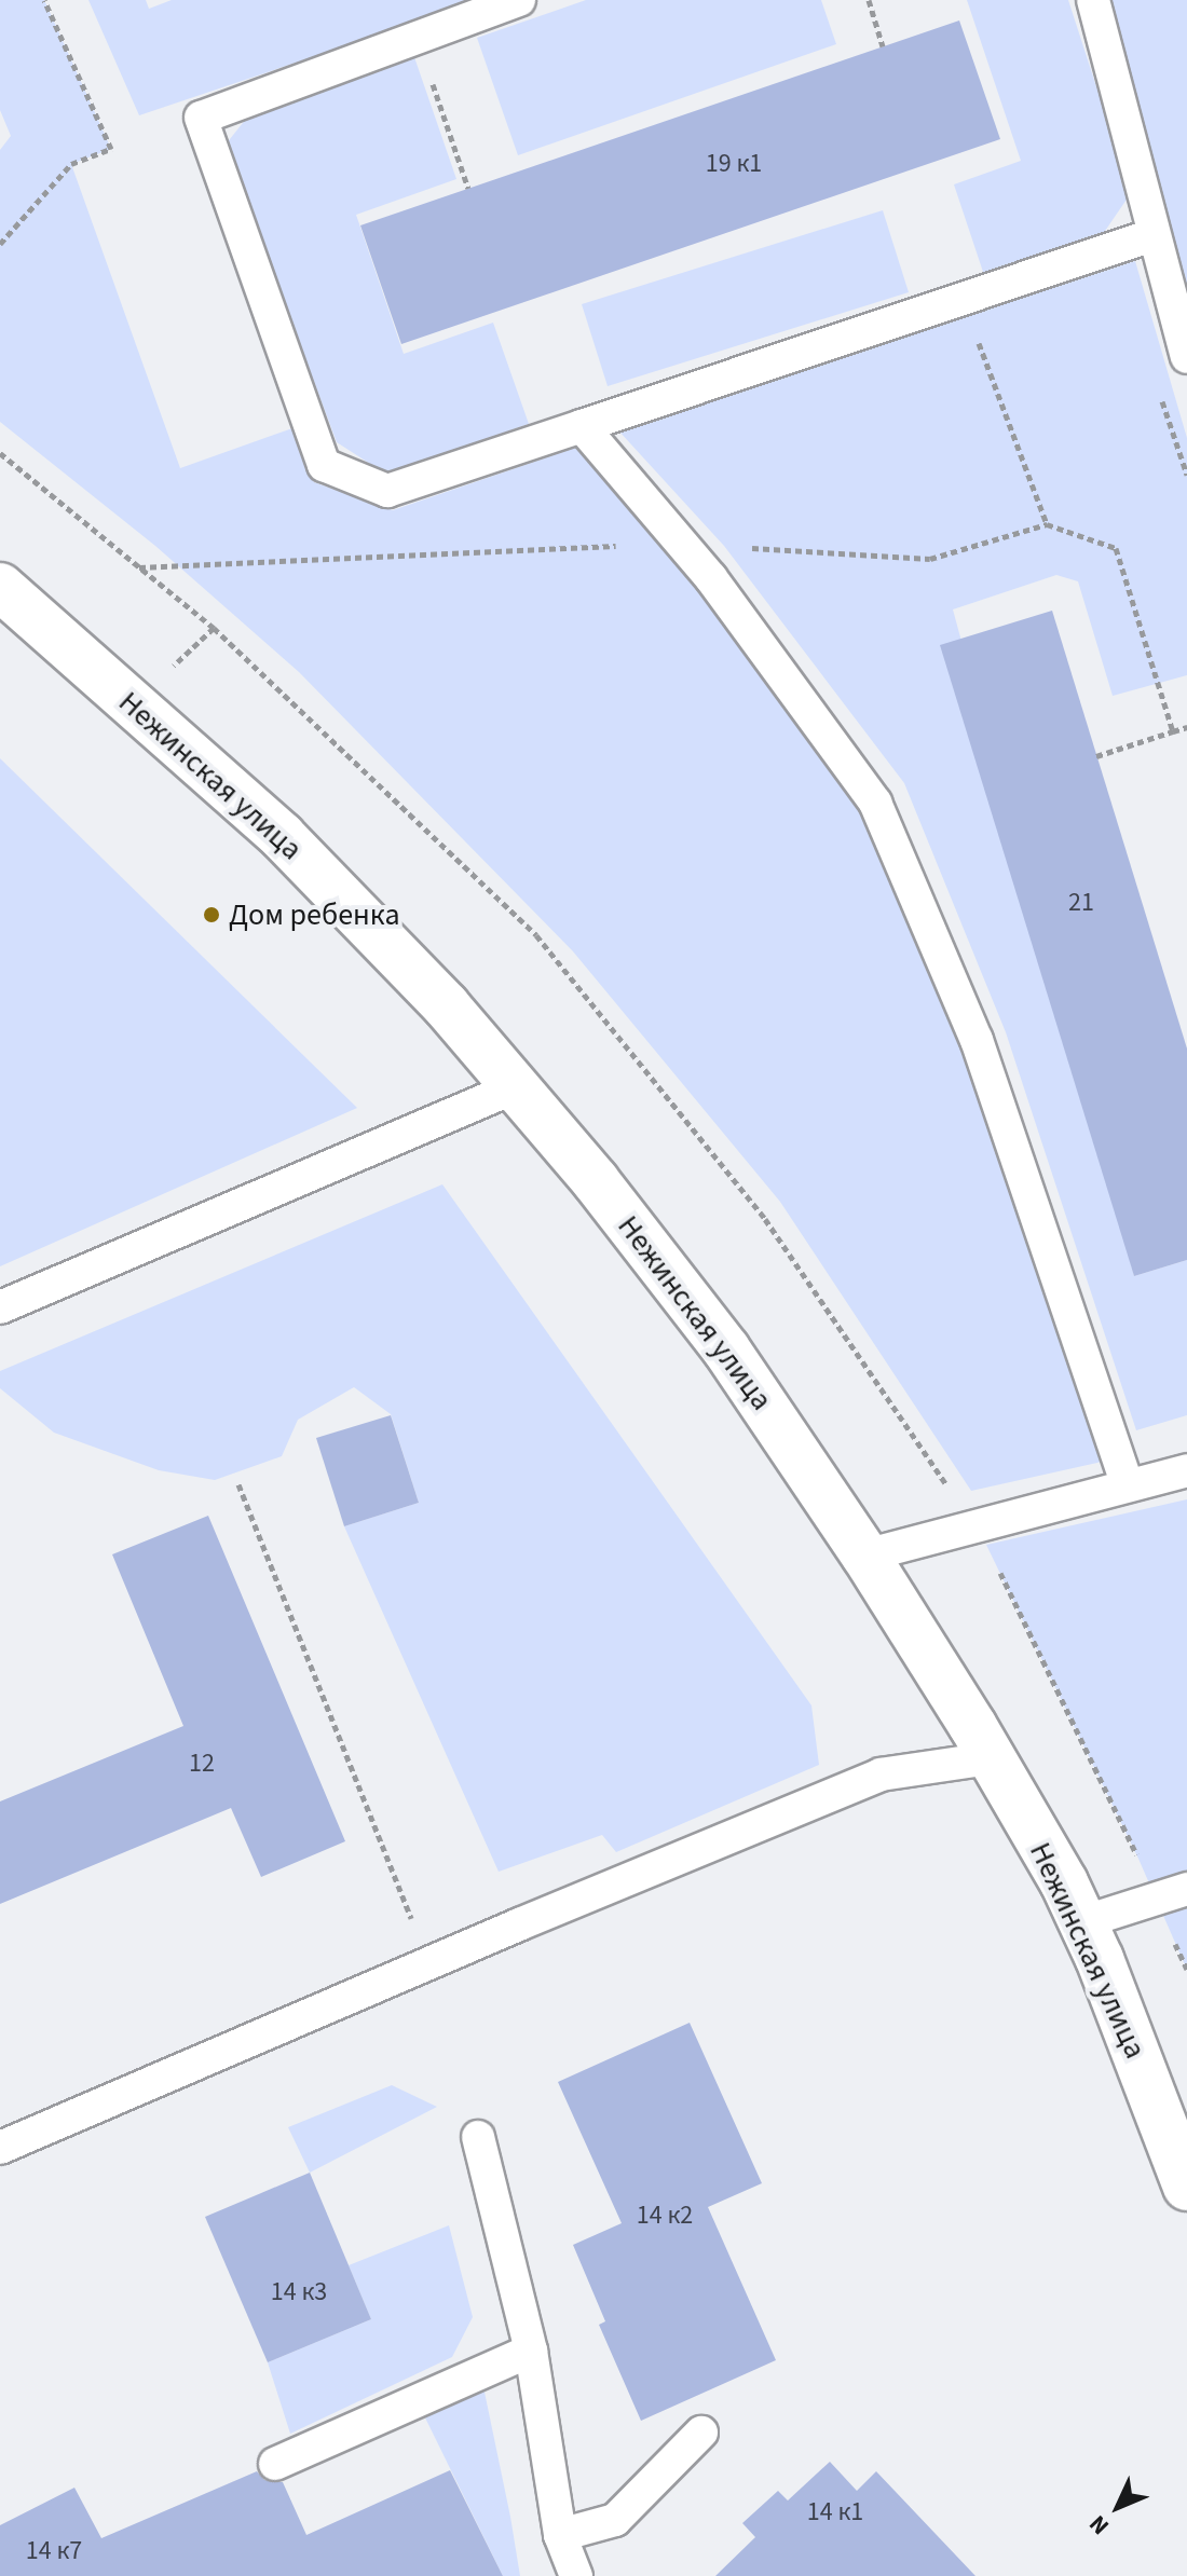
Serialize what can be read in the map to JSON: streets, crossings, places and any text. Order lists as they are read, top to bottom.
{
  "streets": {
    "street": ["Нежинская улица"]
  },
  "places": ["Дом ребенка"],
  "house_numbers": [
    "19 к1",
    "21",
    "12",
    "14 к2",
    "14 к3",
    "14 к1",
    "14 к7"
  ],
  "north": "bottom left"
}
